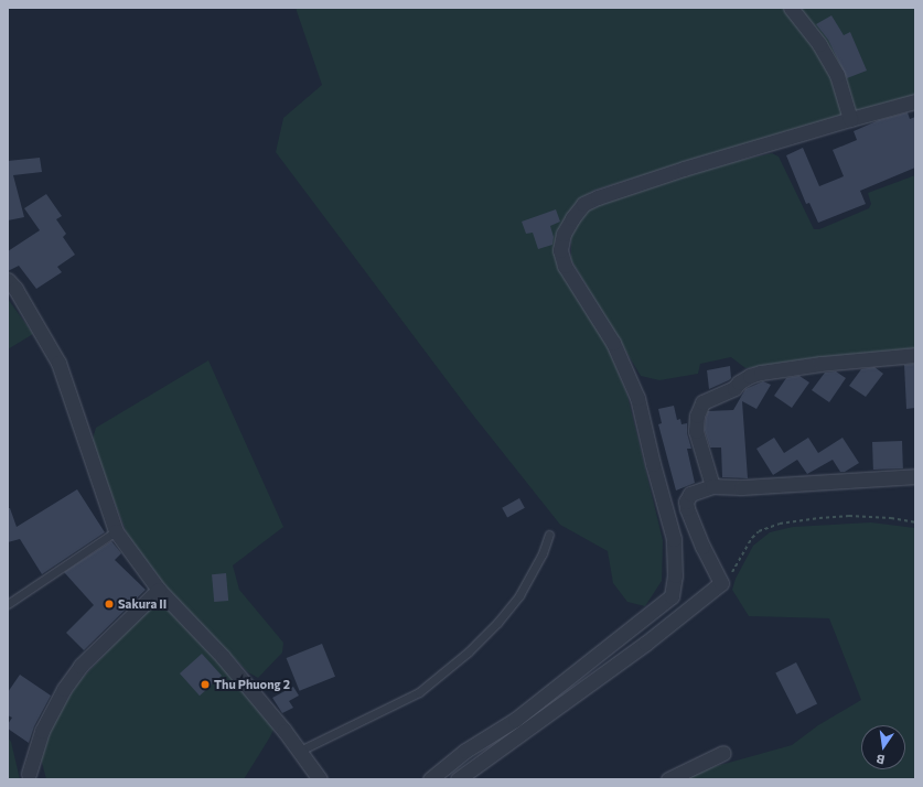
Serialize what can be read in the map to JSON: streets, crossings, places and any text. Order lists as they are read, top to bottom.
{
  "places": ["Sakura II", "Thu Phuong 2"],
  "north": "bottom"
}
